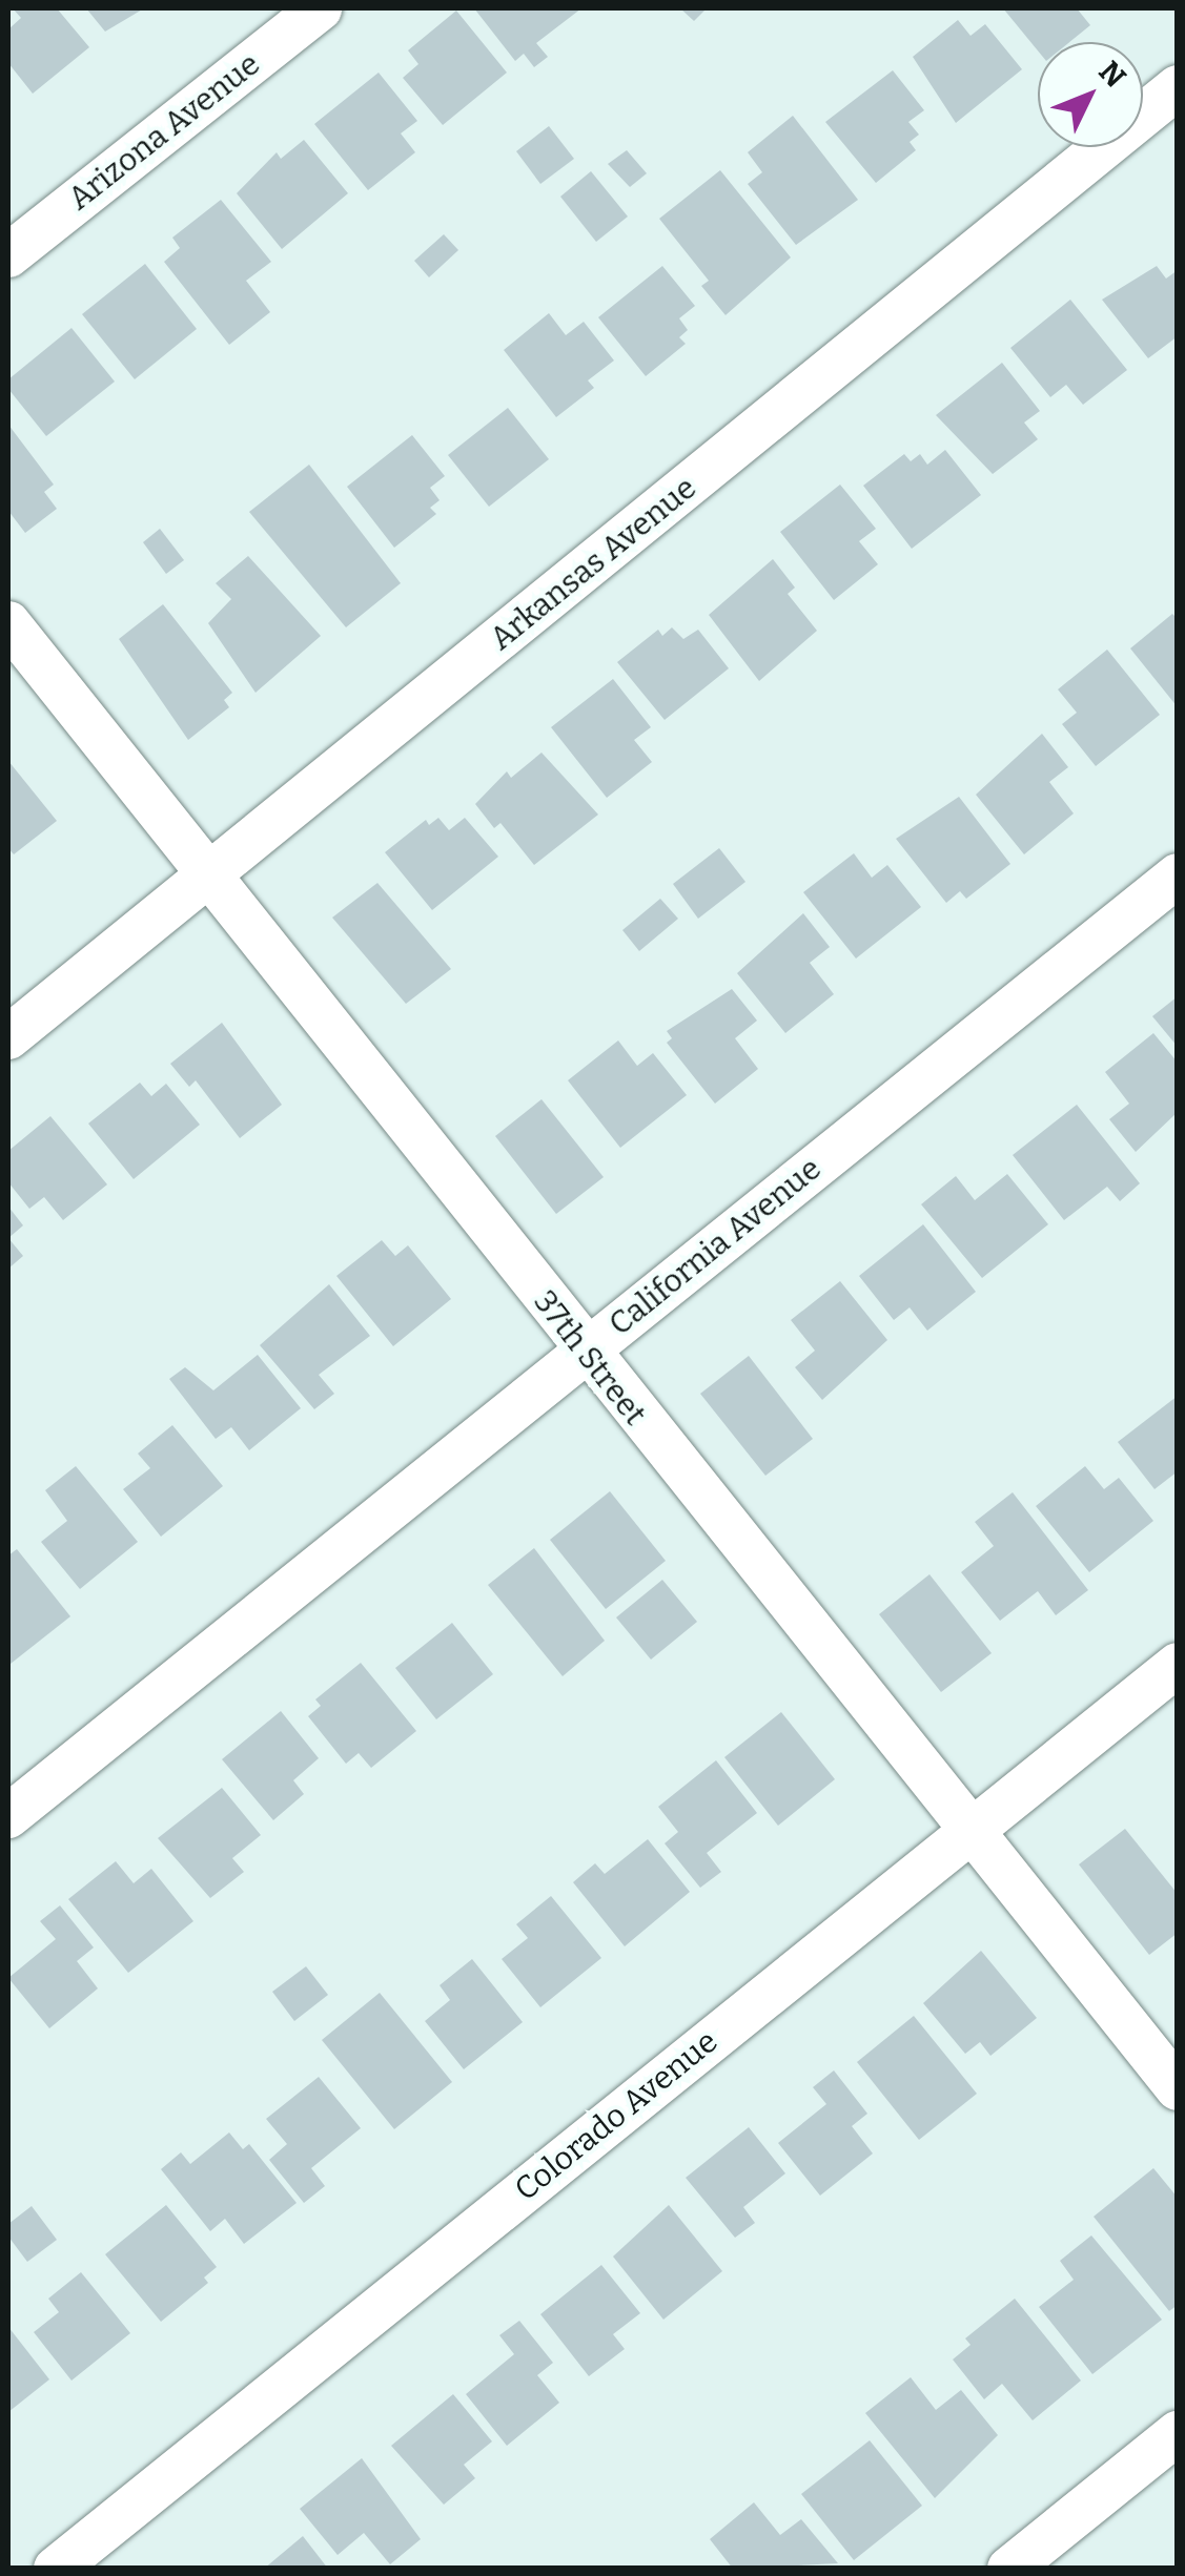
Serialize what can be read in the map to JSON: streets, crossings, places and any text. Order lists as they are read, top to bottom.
{
  "streets": {
    "street": [
      "Arizona Avenue",
      "Arkansas Avenue",
      "California Avenue",
      "37th Street",
      "Colorado Avenue"
    ]
  },
  "crossings": [
    ["Arkansas Avenue", "37th Street"],
    ["California Avenue", "37th Street"],
    ["37th Street", "Colorado Avenue"]
  ],
  "north": "top right"
}
